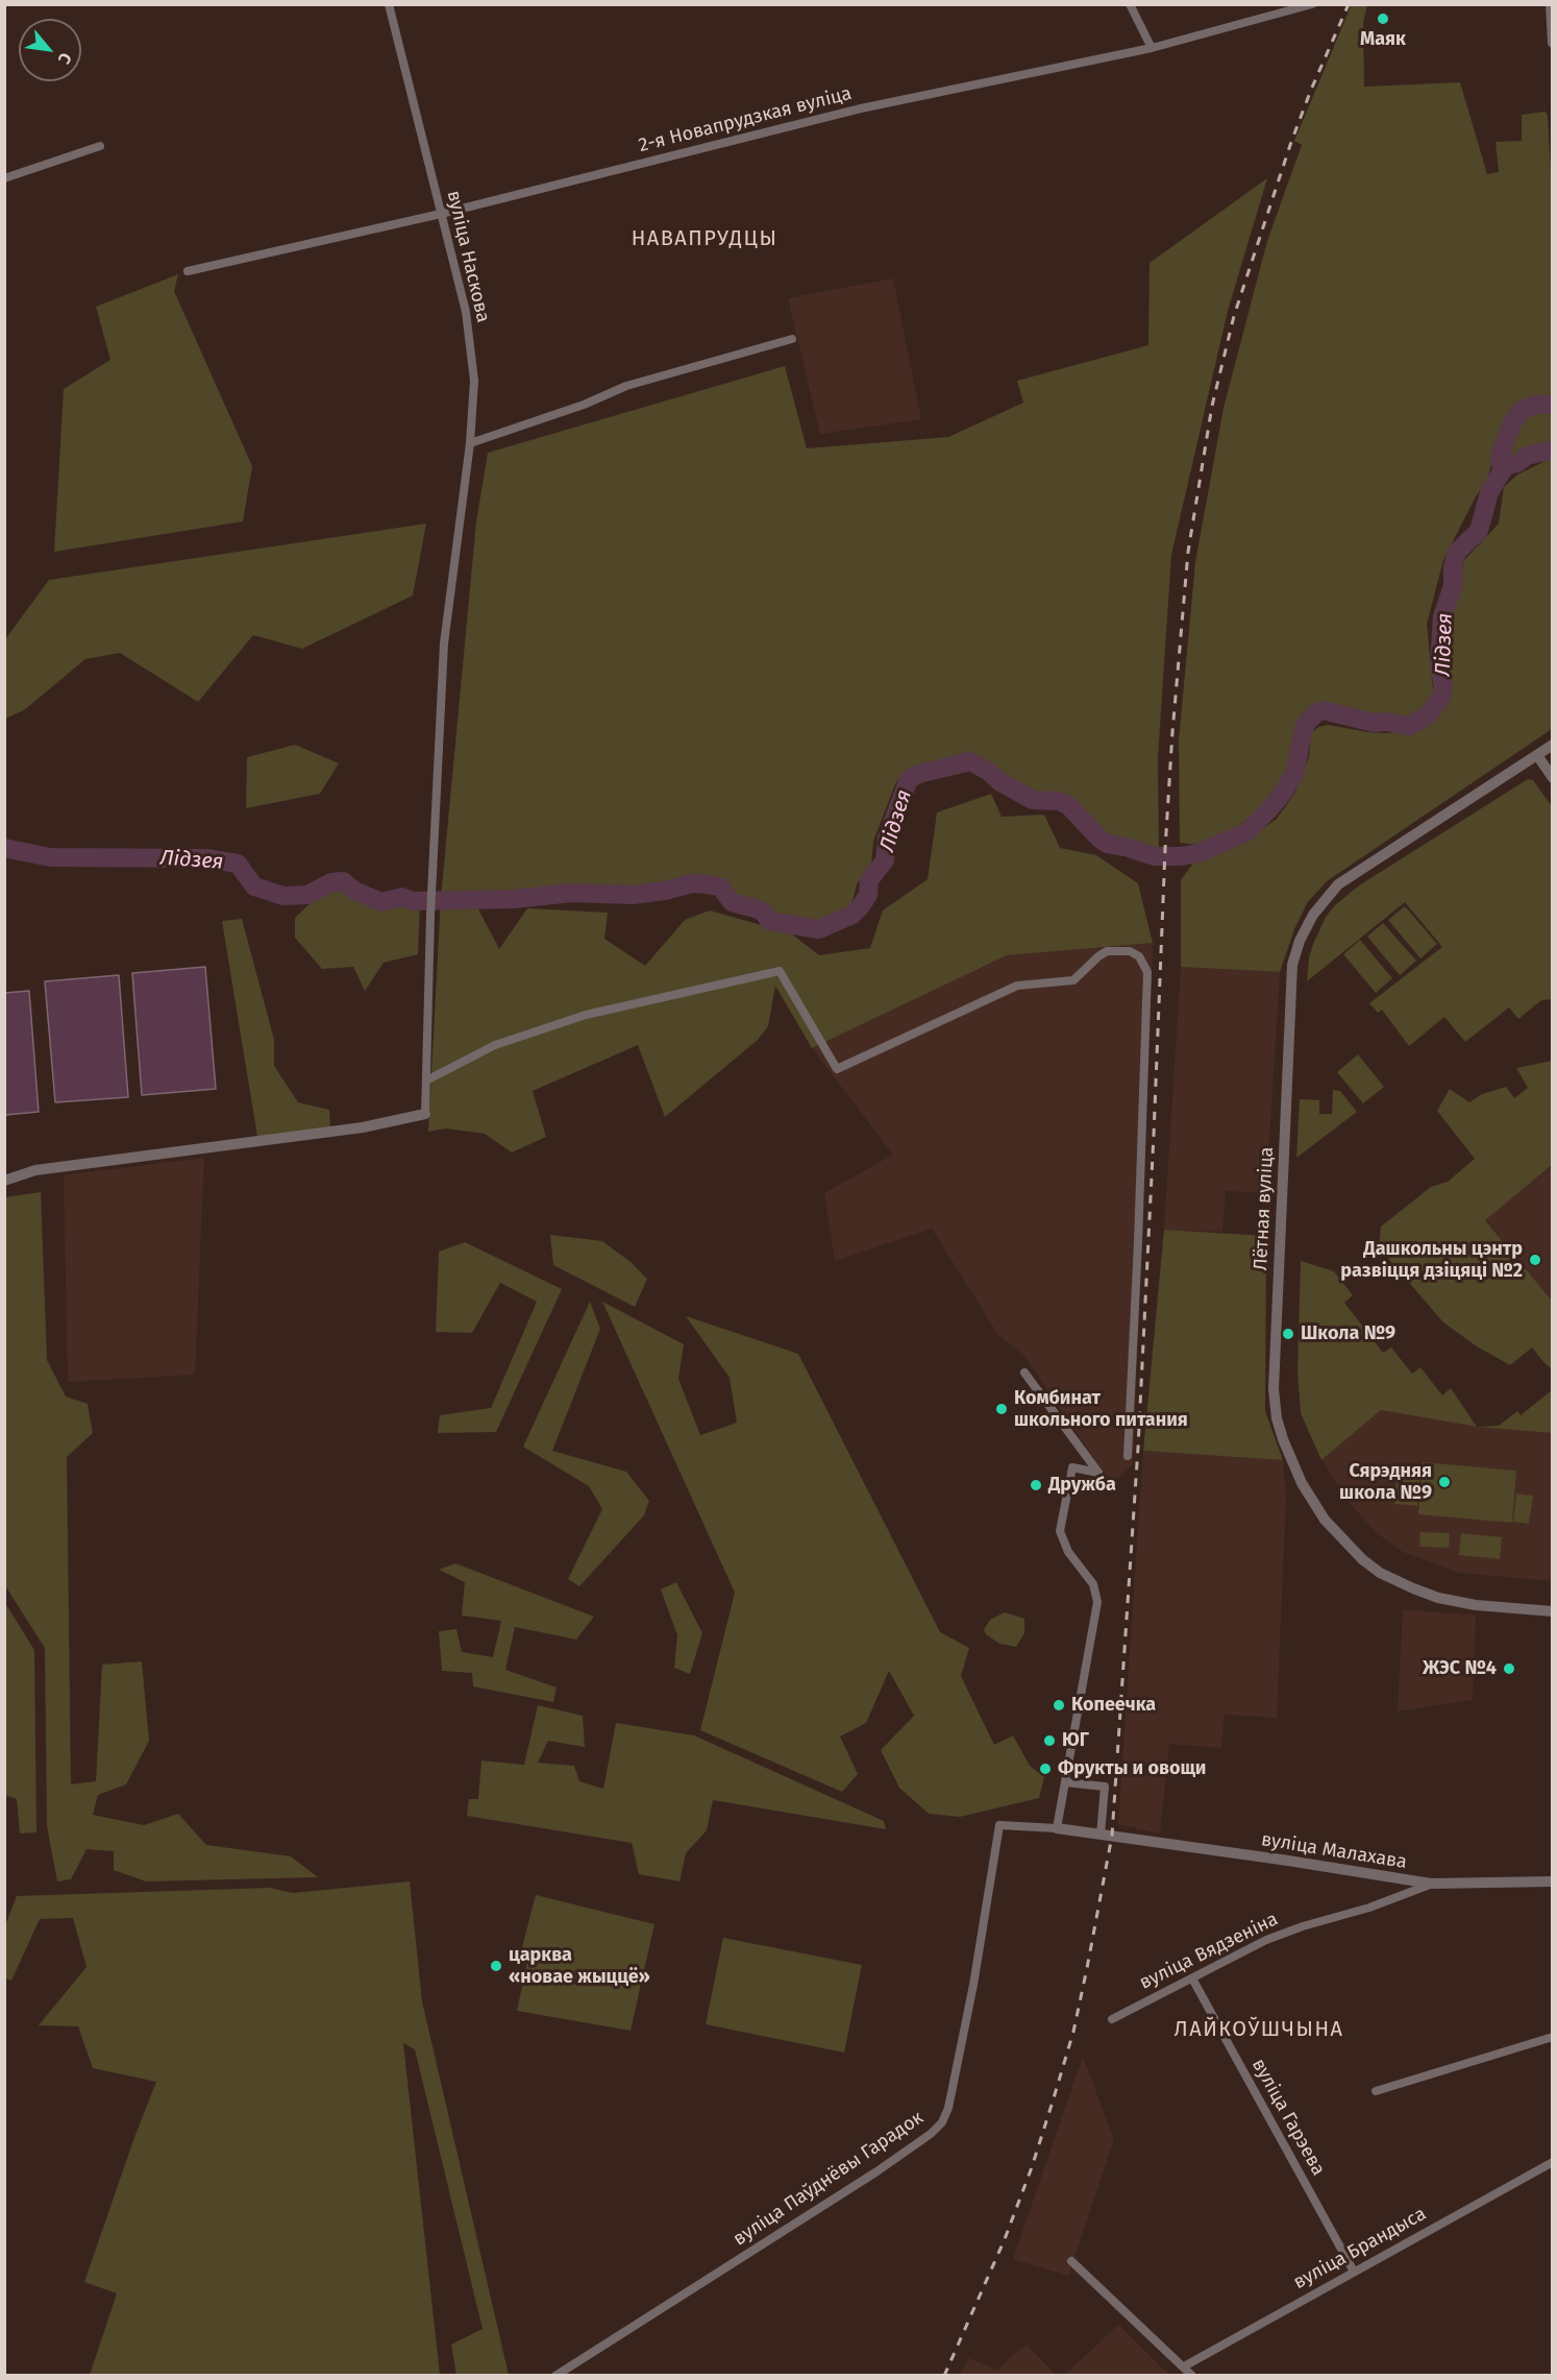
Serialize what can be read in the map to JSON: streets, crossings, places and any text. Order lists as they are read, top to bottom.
{
  "streets": {
    "street": [
      "2-я Новапрудзкая вуліца",
      "вуліца Наскова",
      "Лётная вуліца",
      "вуліца Малахава",
      "вуліца Вядзеніна",
      "вуліца Гарэева",
      "вуліца Паўднёвы Гарадок",
      "вуліца Брандыса"
    ]
  },
  "crossings": [
    ["2-я Новапрудзкая вуліца", "вуліца Наскова"],
    ["вуліца Малахава", "вуліца Вядзеніна"],
    ["вуліца Малахава", "вуліца Паўднёвы Гарадок"],
    ["вуліца Вядзеніна", "вуліца Гарэева"],
    ["вуліца Гарэева", "вуліца Брандыса"]
  ],
  "districts": ["НАВАПРУДЦЫ", "ЛАЙКОЎШЧЫНА"],
  "water": ["Лідзея"],
  "places": [
    "Маяк",
    "Дашкольны цэнтр развіцця дзіцяці №2",
    "Школа №9",
    "Комбинат школьного питания",
    "Сярэдняя школа №9",
    "Дружба",
    "ЖЭС №4",
    "Копеечка",
    "ЮГ",
    "Фрукты и овощи",
    "царква «новае жыццё»"
  ],
  "north": "bottom right"
}
